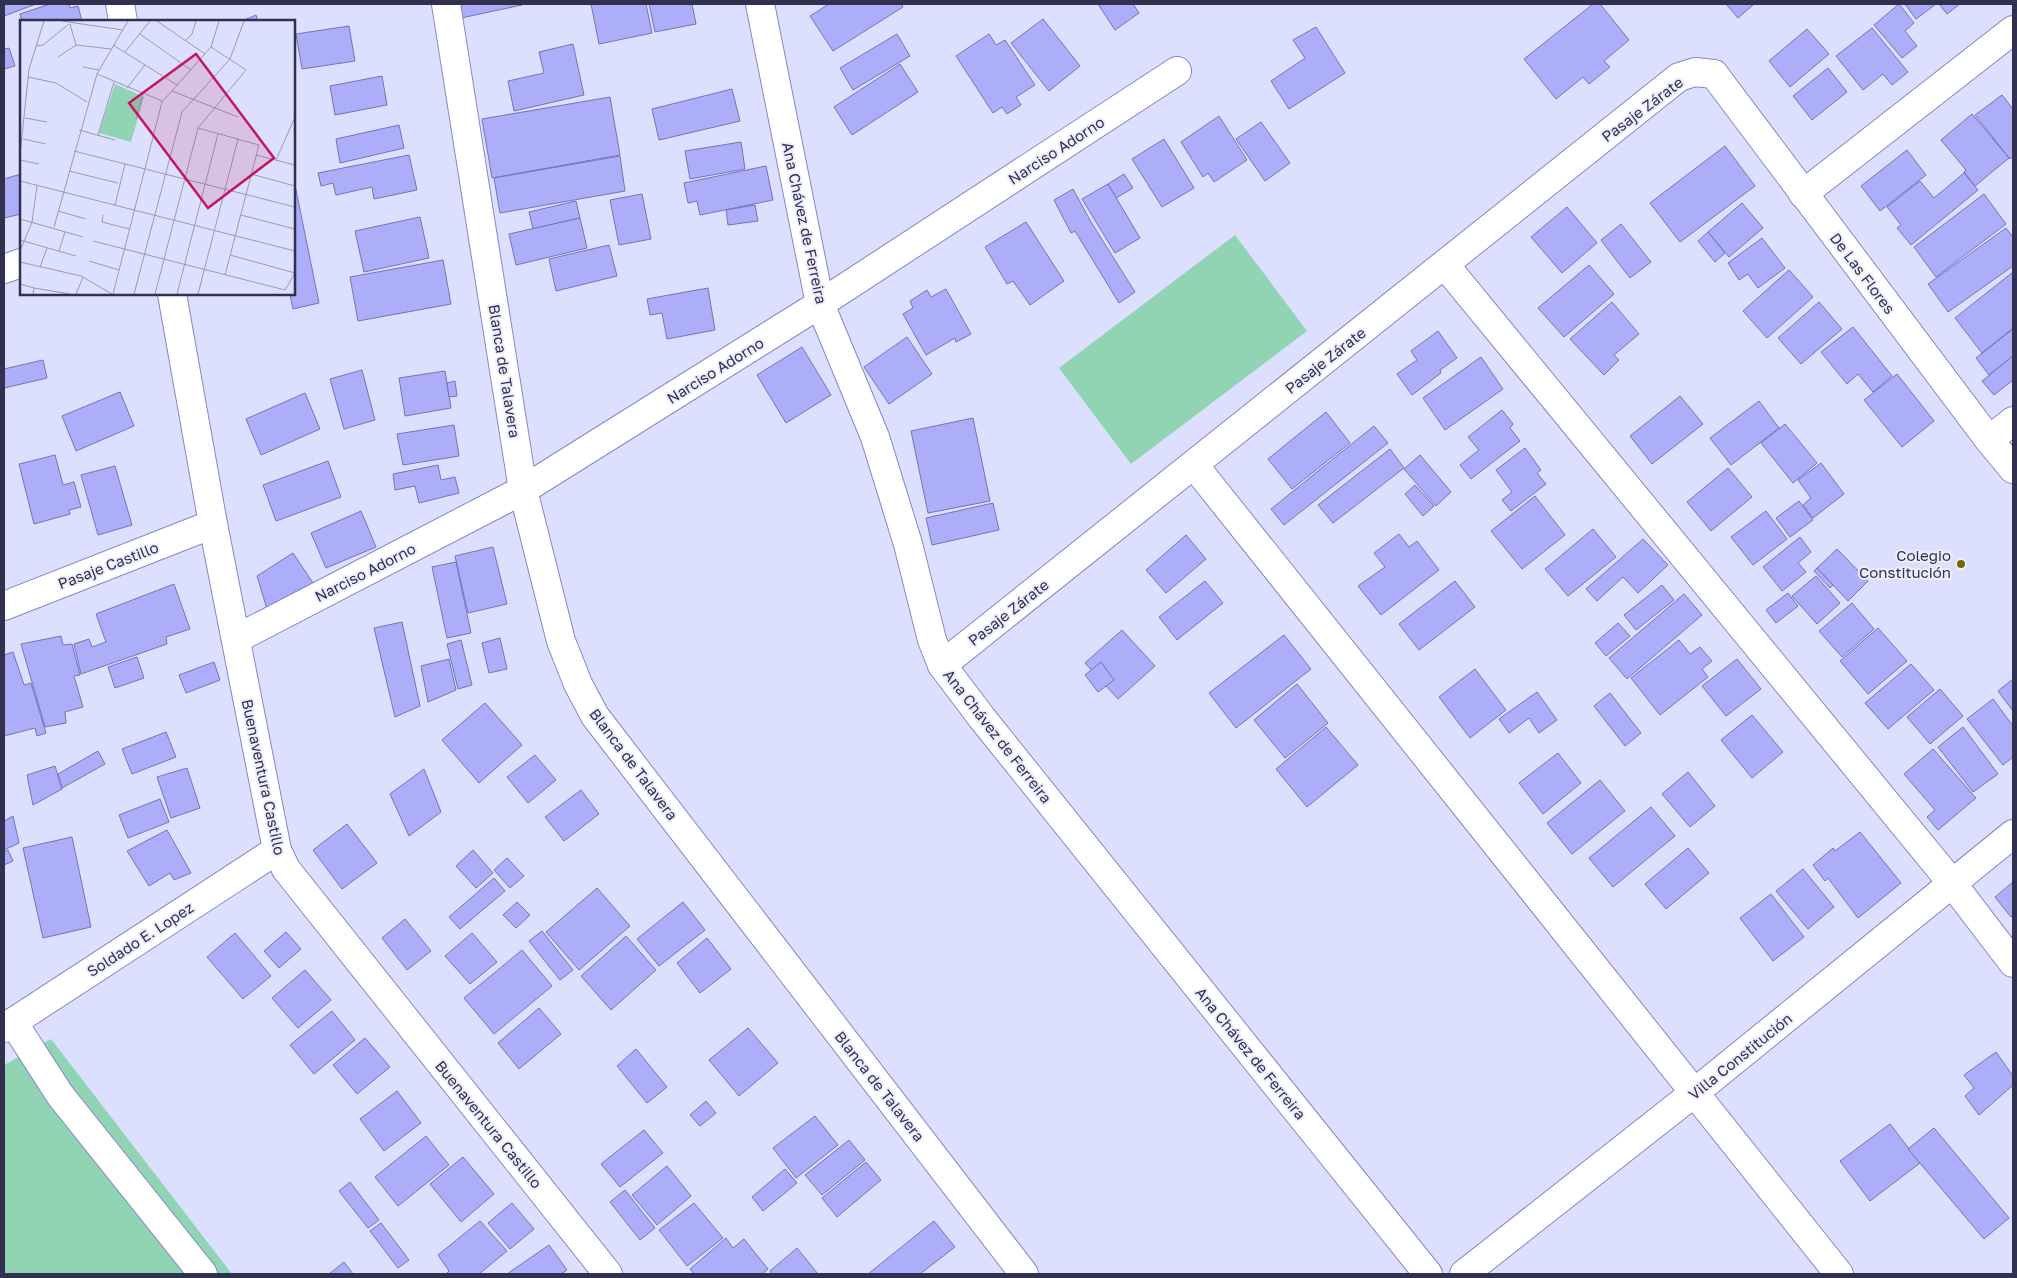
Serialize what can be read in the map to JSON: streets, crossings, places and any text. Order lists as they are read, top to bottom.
{
  "streets": {
    "street": [
      "Pasaje Zárate",
      "Narciso Adorno",
      "Ana Chávez de Ferreira",
      "De Las Flores",
      "Blanca de Talavera",
      "Pasaje Castillo",
      "Buenaventura Castillo",
      "Soldado E. Lopez",
      "Villa Constitución"
    ]
  },
  "crossings": [
    ["Pasaje Zárate", "Ana Chávez de Ferreira"],
    ["Pasaje Zárate", "De Las Flores"],
    ["Narciso Adorno", "Ana Chávez de Ferreira"],
    ["Narciso Adorno", "Blanca de Talavera"],
    ["Narciso Adorno", "Buenaventura Castillo"],
    ["Pasaje Castillo", "Buenaventura Castillo"],
    ["Buenaventura Castillo", "Soldado E. Lopez"]
  ],
  "places": ["Colegio Constitución"]
}
